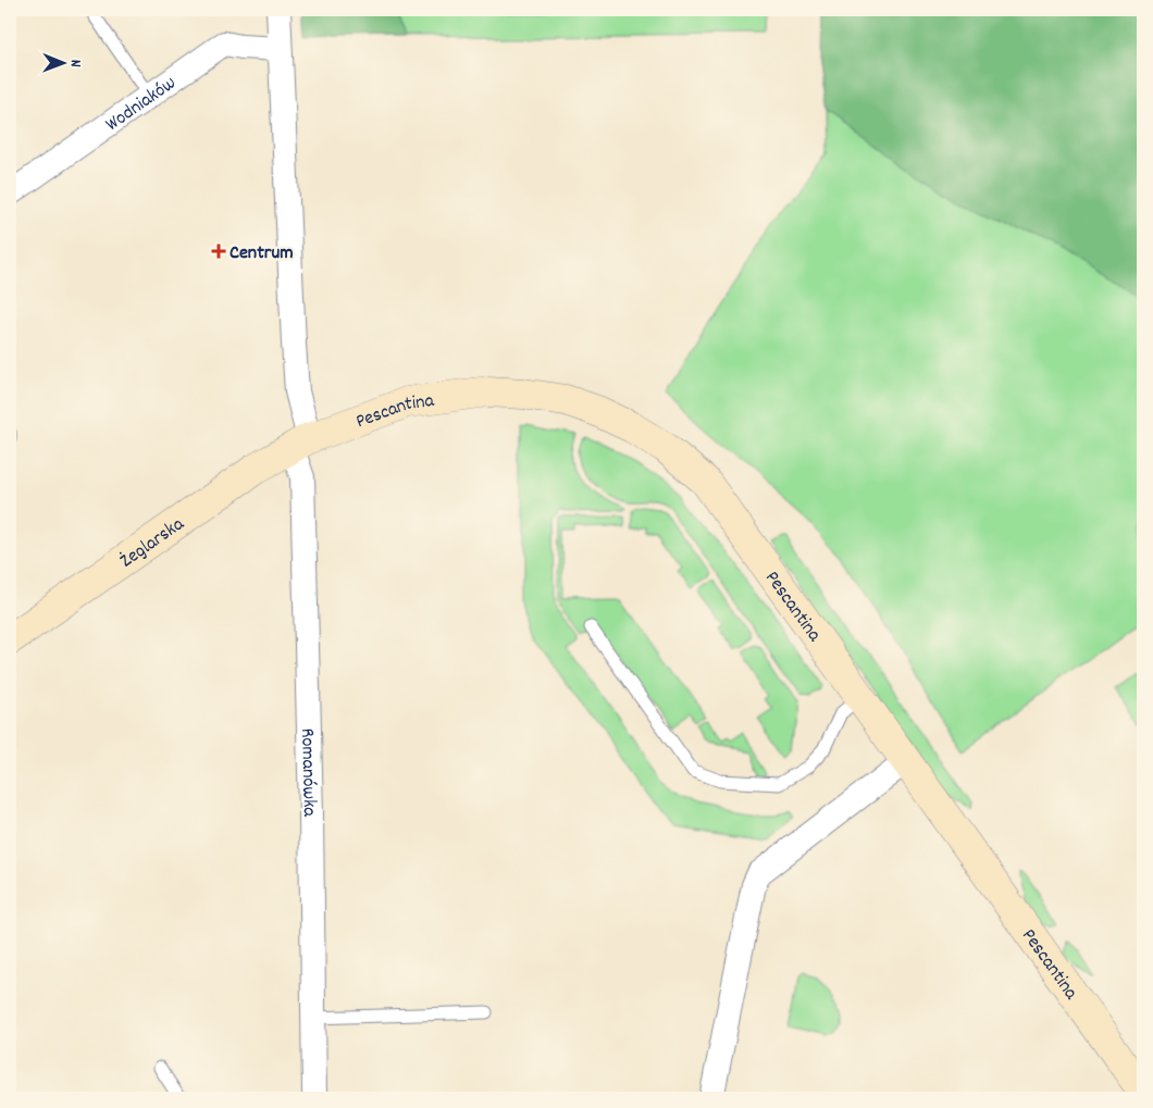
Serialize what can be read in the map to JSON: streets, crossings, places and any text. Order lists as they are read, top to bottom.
{
  "streets": {
    "street": [
      "Wodniaków",
      "Pescantina",
      "Żeglarska",
      "Romanówka"
    ]
  },
  "crossings": [
    ["Wodniaków", "Romanówka"],
    ["Pescantina", "Żeglarska"],
    ["Pescantina", "Romanówka"],
    ["Żeglarska", "Romanówka"]
  ],
  "places": {
    "health": ["Centrum"]
  },
  "north": "right"
}
